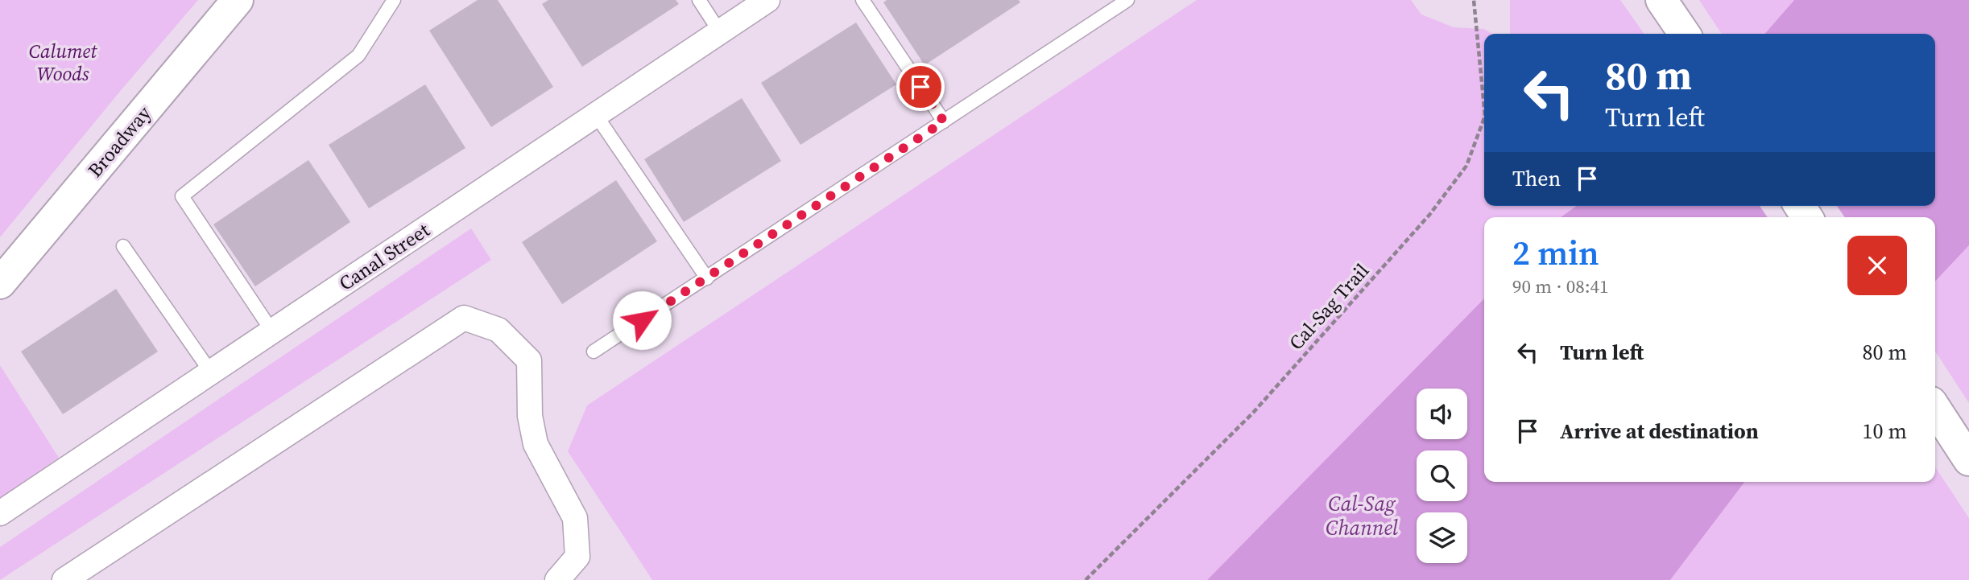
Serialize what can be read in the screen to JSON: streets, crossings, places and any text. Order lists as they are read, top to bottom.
{
  "streets": {
    "street": ["Broadway", "Canal Street"],
    "path": ["Cal-Sag Trail"]
  },
  "water": ["Cal-Sag Channel"],
  "parks": ["Calumet Woods"],
  "page": {
    "turn": ["80 m", "Turn left"],
    "then": "Then",
    "heading": ["2 min", "90 m · 08:41"],
    "list": [
      {
        "name": "Turn left",
        "value": "80 m"
      },
      {
        "name": "Arrive at destination",
        "value": "10 m"
      }
    ]
  }
}
